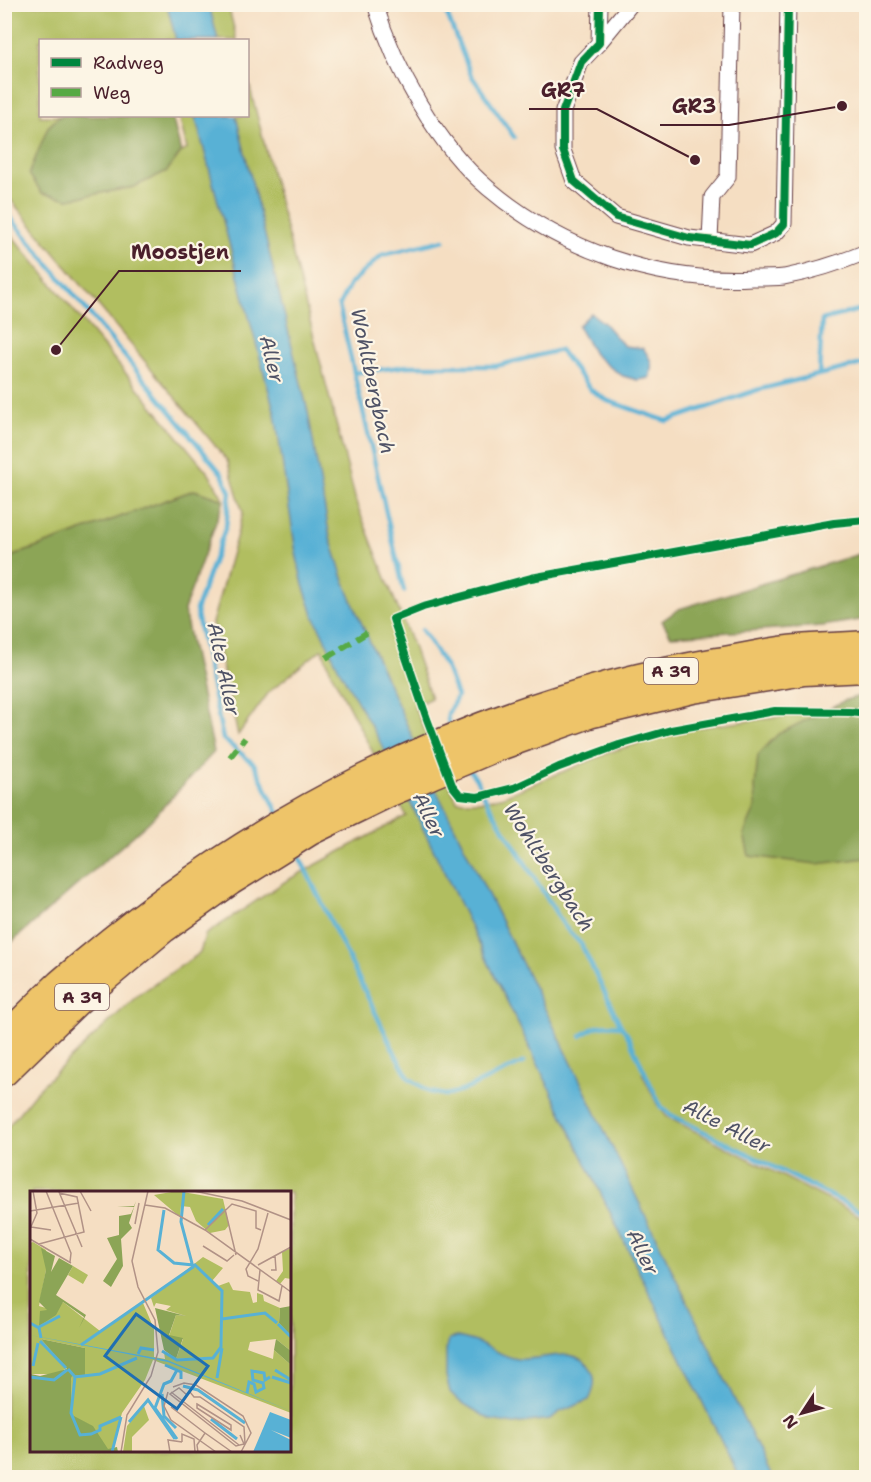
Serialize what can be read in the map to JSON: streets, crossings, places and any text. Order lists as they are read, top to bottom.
{
  "streets": {
    "highway": ["A 39"]
  },
  "water": ["Aller", "Wohltbergbach", "Alte Aller"],
  "places": ["GR3", "GR7", "Moostjen"],
  "legend": ["Radweg", "Weg"],
  "north": "bottom left"
}
